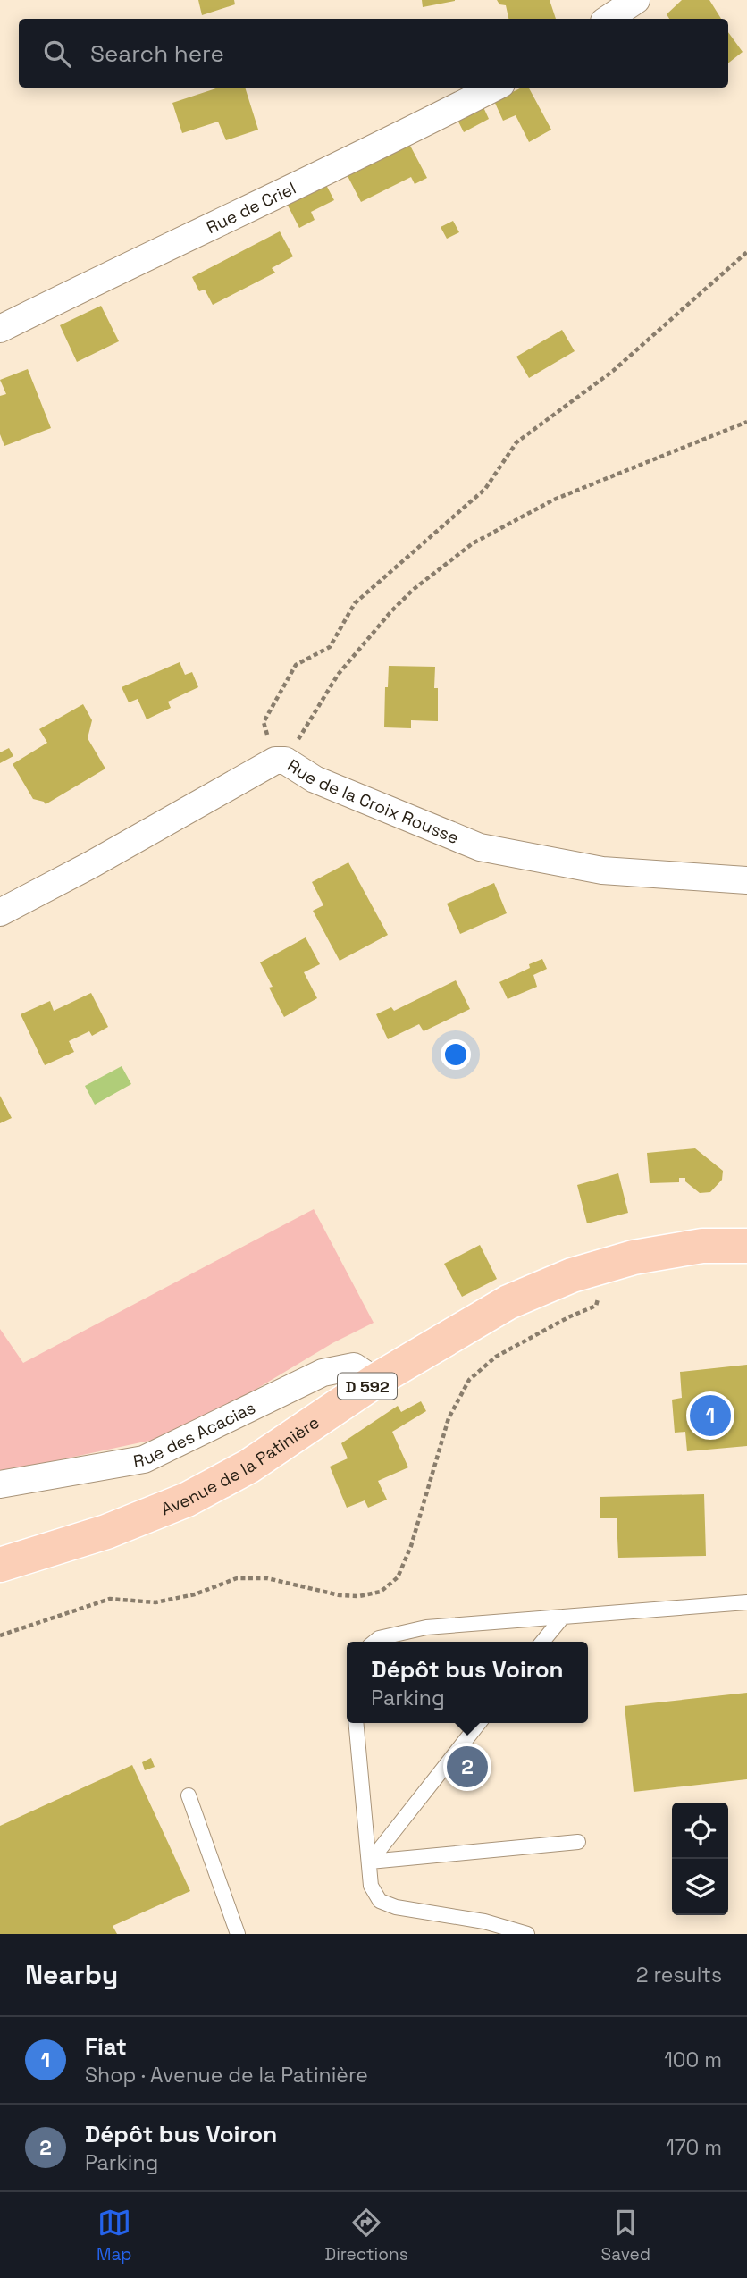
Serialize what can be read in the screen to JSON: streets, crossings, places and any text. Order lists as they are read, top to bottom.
{
  "streets": {
    "main road": ["D 592", "Avenue de la Patinière"],
    "street": ["Rue de Criel", "Rue de la Croix Rousse", "Rue des Acacias"]
  },
  "crossings": [
    ["Rue des Acacias", "Avenue de la Patinière"]
  ],
  "page": {
    "search": "Search here",
    "pins": ["1", "2"],
    "popup": ["Dépôt bus Voiron", "Parking"],
    "heading": ["Nearby", "2 results"],
    "list": [
      {
        "mark": "1",
        "name": "Fiat",
        "note": "Shop · Avenue de la Patinière",
        "value": "100 m"
      },
      {
        "mark": "2",
        "name": "Dépôt bus Voiron",
        "note": "Parking",
        "value": "170 m"
      }
    ],
    "nav": ["Map", "Directions", "Saved"]
  }
}
